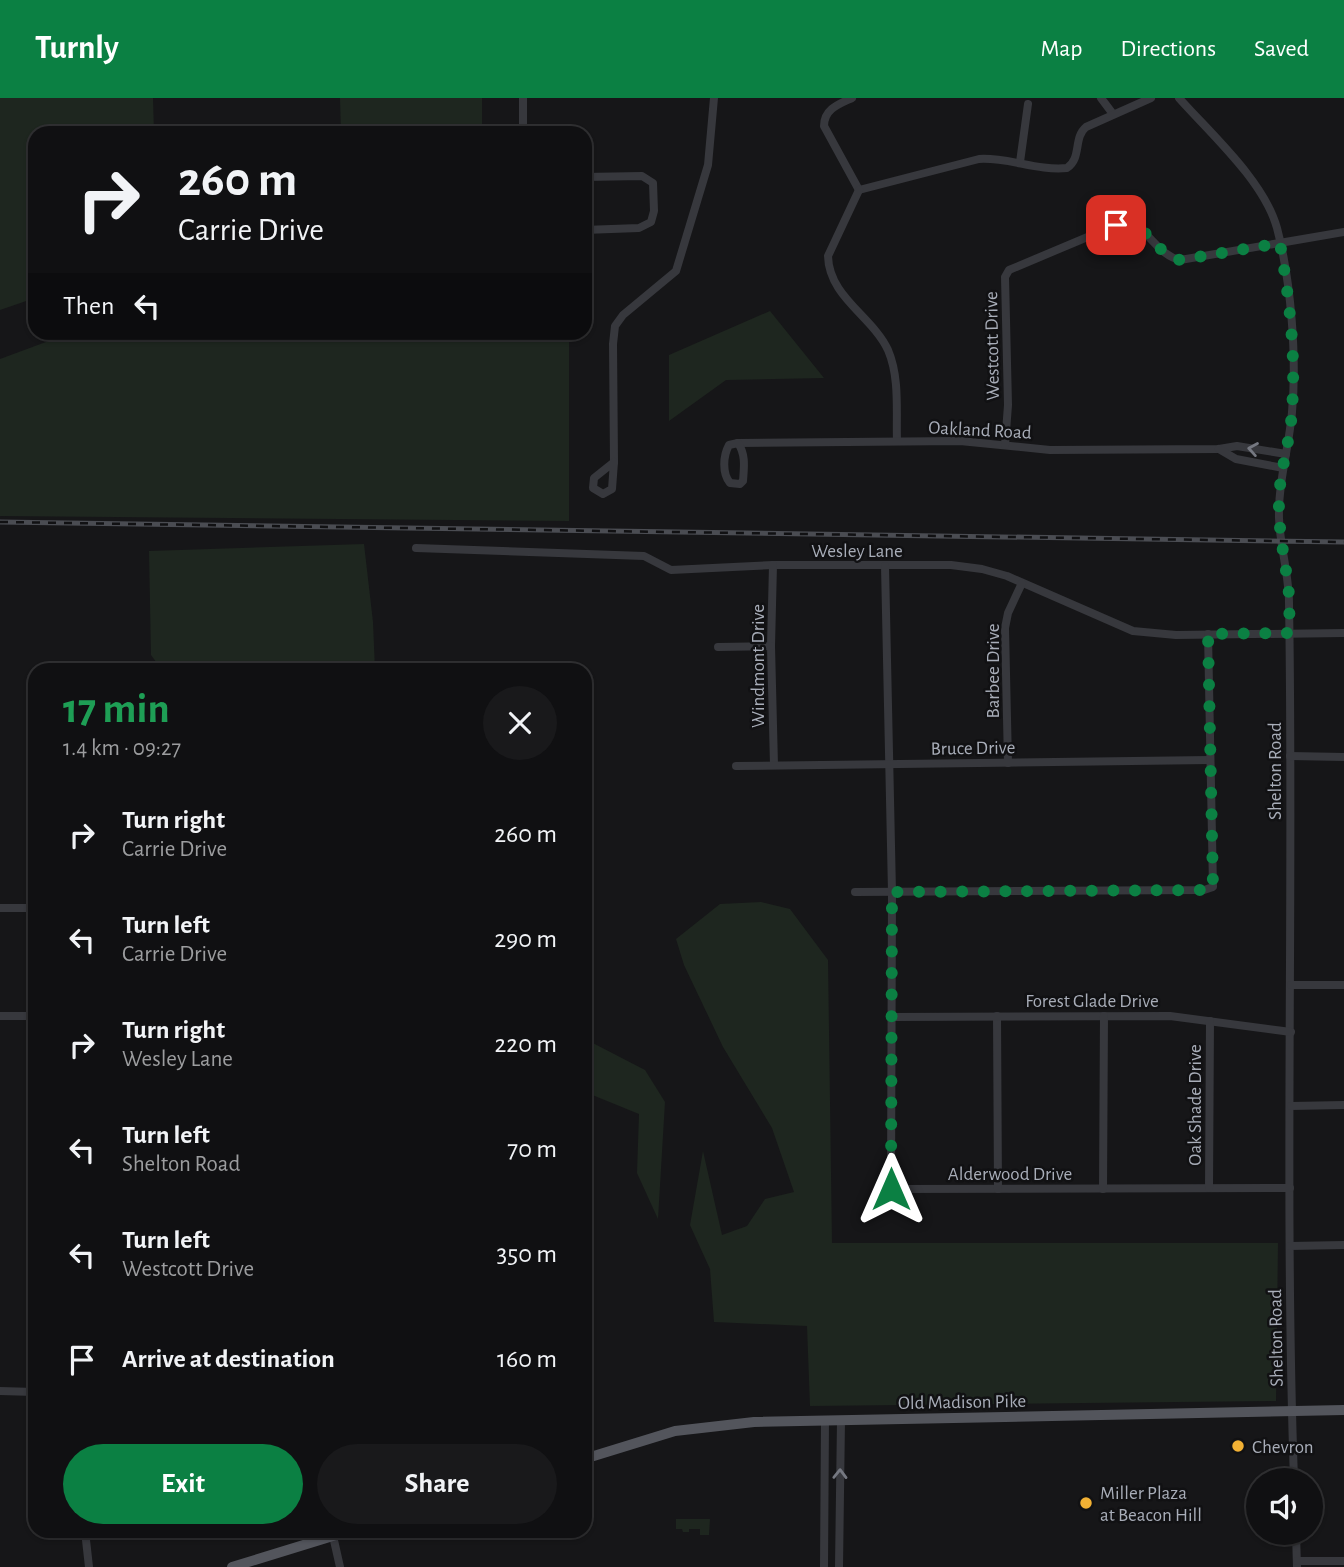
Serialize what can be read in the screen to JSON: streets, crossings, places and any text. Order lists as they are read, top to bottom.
{
  "streets": {
    "main road": ["Old Madison Pike"],
    "street": [
      "Westcott Drive",
      "Oakland Road",
      "Wesley Lane",
      "Windmont Drive",
      "Barbee Drive",
      "Bruce Drive",
      "Shelton Road",
      "Forest Glade Drive",
      "Oak Shade Drive",
      "Alderwood Drive"
    ]
  },
  "crossings": [
    ["Westcott Drive", "Oakland Road"],
    ["Westcott Drive", "Shelton Road"],
    ["Oakland Road", "Shelton Road"],
    ["Wesley Lane", "Windmont Drive"],
    ["Wesley Lane", "Barbee Drive"],
    ["Wesley Lane", "Shelton Road"],
    ["Wesley Lane", "Alderwood Drive"],
    ["Windmont Drive", "Bruce Drive"],
    ["Barbee Drive", "Bruce Drive"],
    ["Bruce Drive", "Alderwood Drive"],
    ["Shelton Road", "Forest Glade Drive"],
    ["Shelton Road", "Alderwood Drive"],
    ["Shelton Road", "Old Madison Pike"],
    ["Forest Glade Drive", "Oak Shade Drive"],
    ["Forest Glade Drive", "Alderwood Drive"],
    ["Oak Shade Drive", "Alderwood Drive"]
  ],
  "places": ["Chevron", "Miller Plaza at Beacon Hill"],
  "page": {
    "header": "Turnly",
    "nav": ["Map", "Directions", "Saved"],
    "turn": ["260 m", "Carrie Drive"],
    "then": "Then",
    "heading": ["17 min", "1.4 km · 09:27"],
    "list": [
      {
        "name": "Turn right",
        "note": "Carrie Drive",
        "value": "260 m"
      },
      {
        "name": "Turn left",
        "note": "Carrie Drive",
        "value": "290 m"
      },
      {
        "name": "Turn right",
        "note": "Wesley Lane",
        "value": "220 m"
      },
      {
        "name": "Turn left",
        "note": "Shelton Road",
        "value": "70 m"
      },
      {
        "name": "Turn left",
        "note": "Westcott Drive",
        "value": "350 m"
      },
      {
        "name": "Arrive at destination",
        "value": "160 m"
      }
    ],
    "buttons": ["Exit", "Share"]
  }
}
